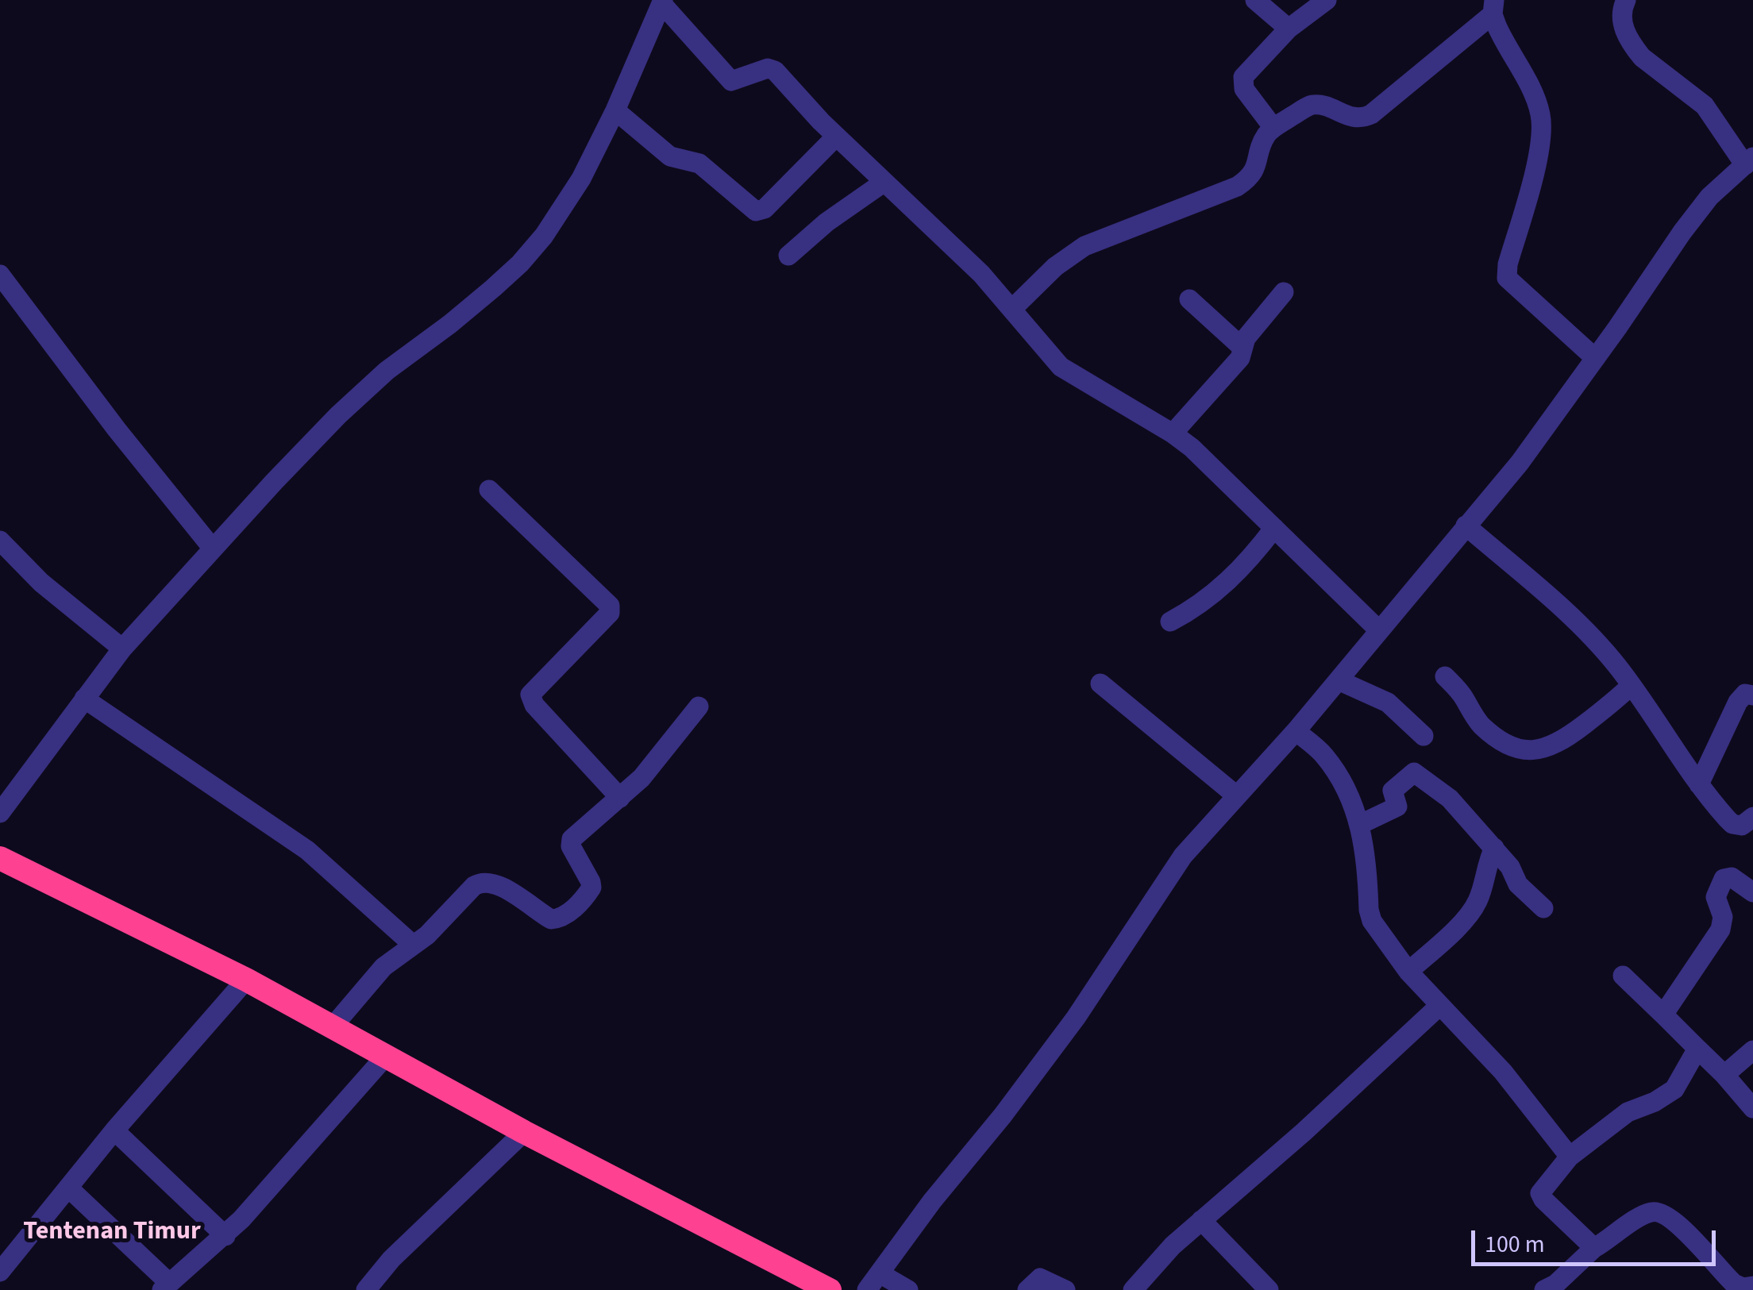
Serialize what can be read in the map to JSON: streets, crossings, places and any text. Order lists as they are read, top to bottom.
{
  "districts": ["Tentenan Timur"],
  "scale_bar": "100 m"
}
